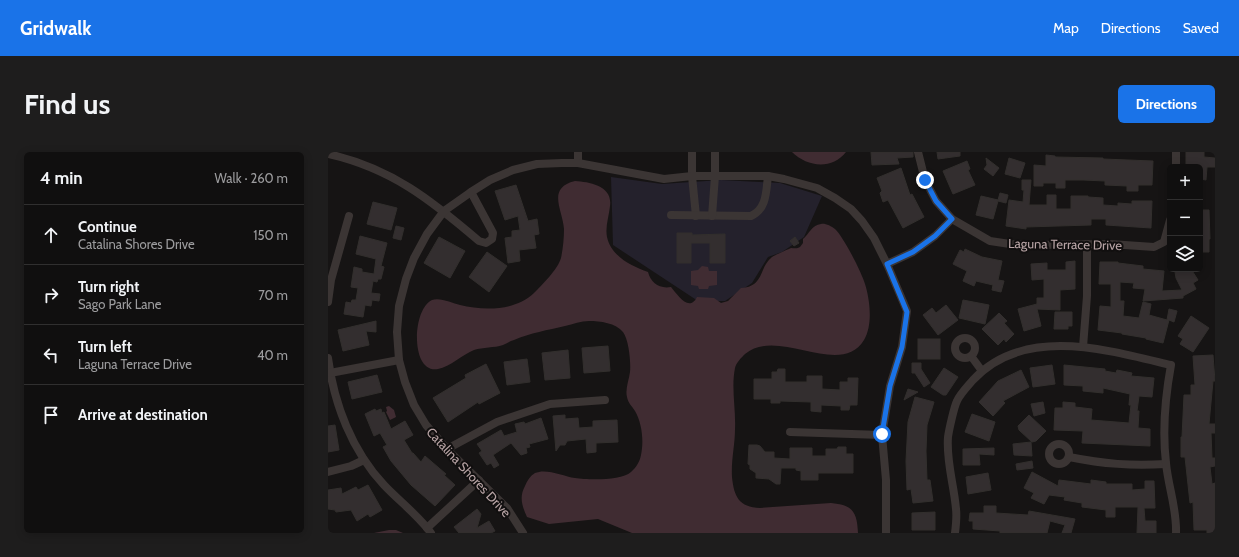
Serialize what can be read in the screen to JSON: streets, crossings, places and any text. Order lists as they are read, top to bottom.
{
  "streets": {
    "street": ["Laguna Terrace Drive", "Catalina Shores Drive"]
  },
  "page": {
    "header": "Gridwalk",
    "nav": ["Map", "Directions", "Saved"],
    "buttons": "Directions",
    "title": "Find us",
    "heading": ["4 min", "Walk · 260 m"],
    "map_buttons": ["+", "−"],
    "list": [
      ["Continue", "Catalina Shores Drive", "150 m"],
      ["Turn right", "Sago Park Lane", "70 m"],
      ["Turn left", "Laguna Terrace Drive", "40 m"],
      "Arrive at destination"
    ]
  }
}
